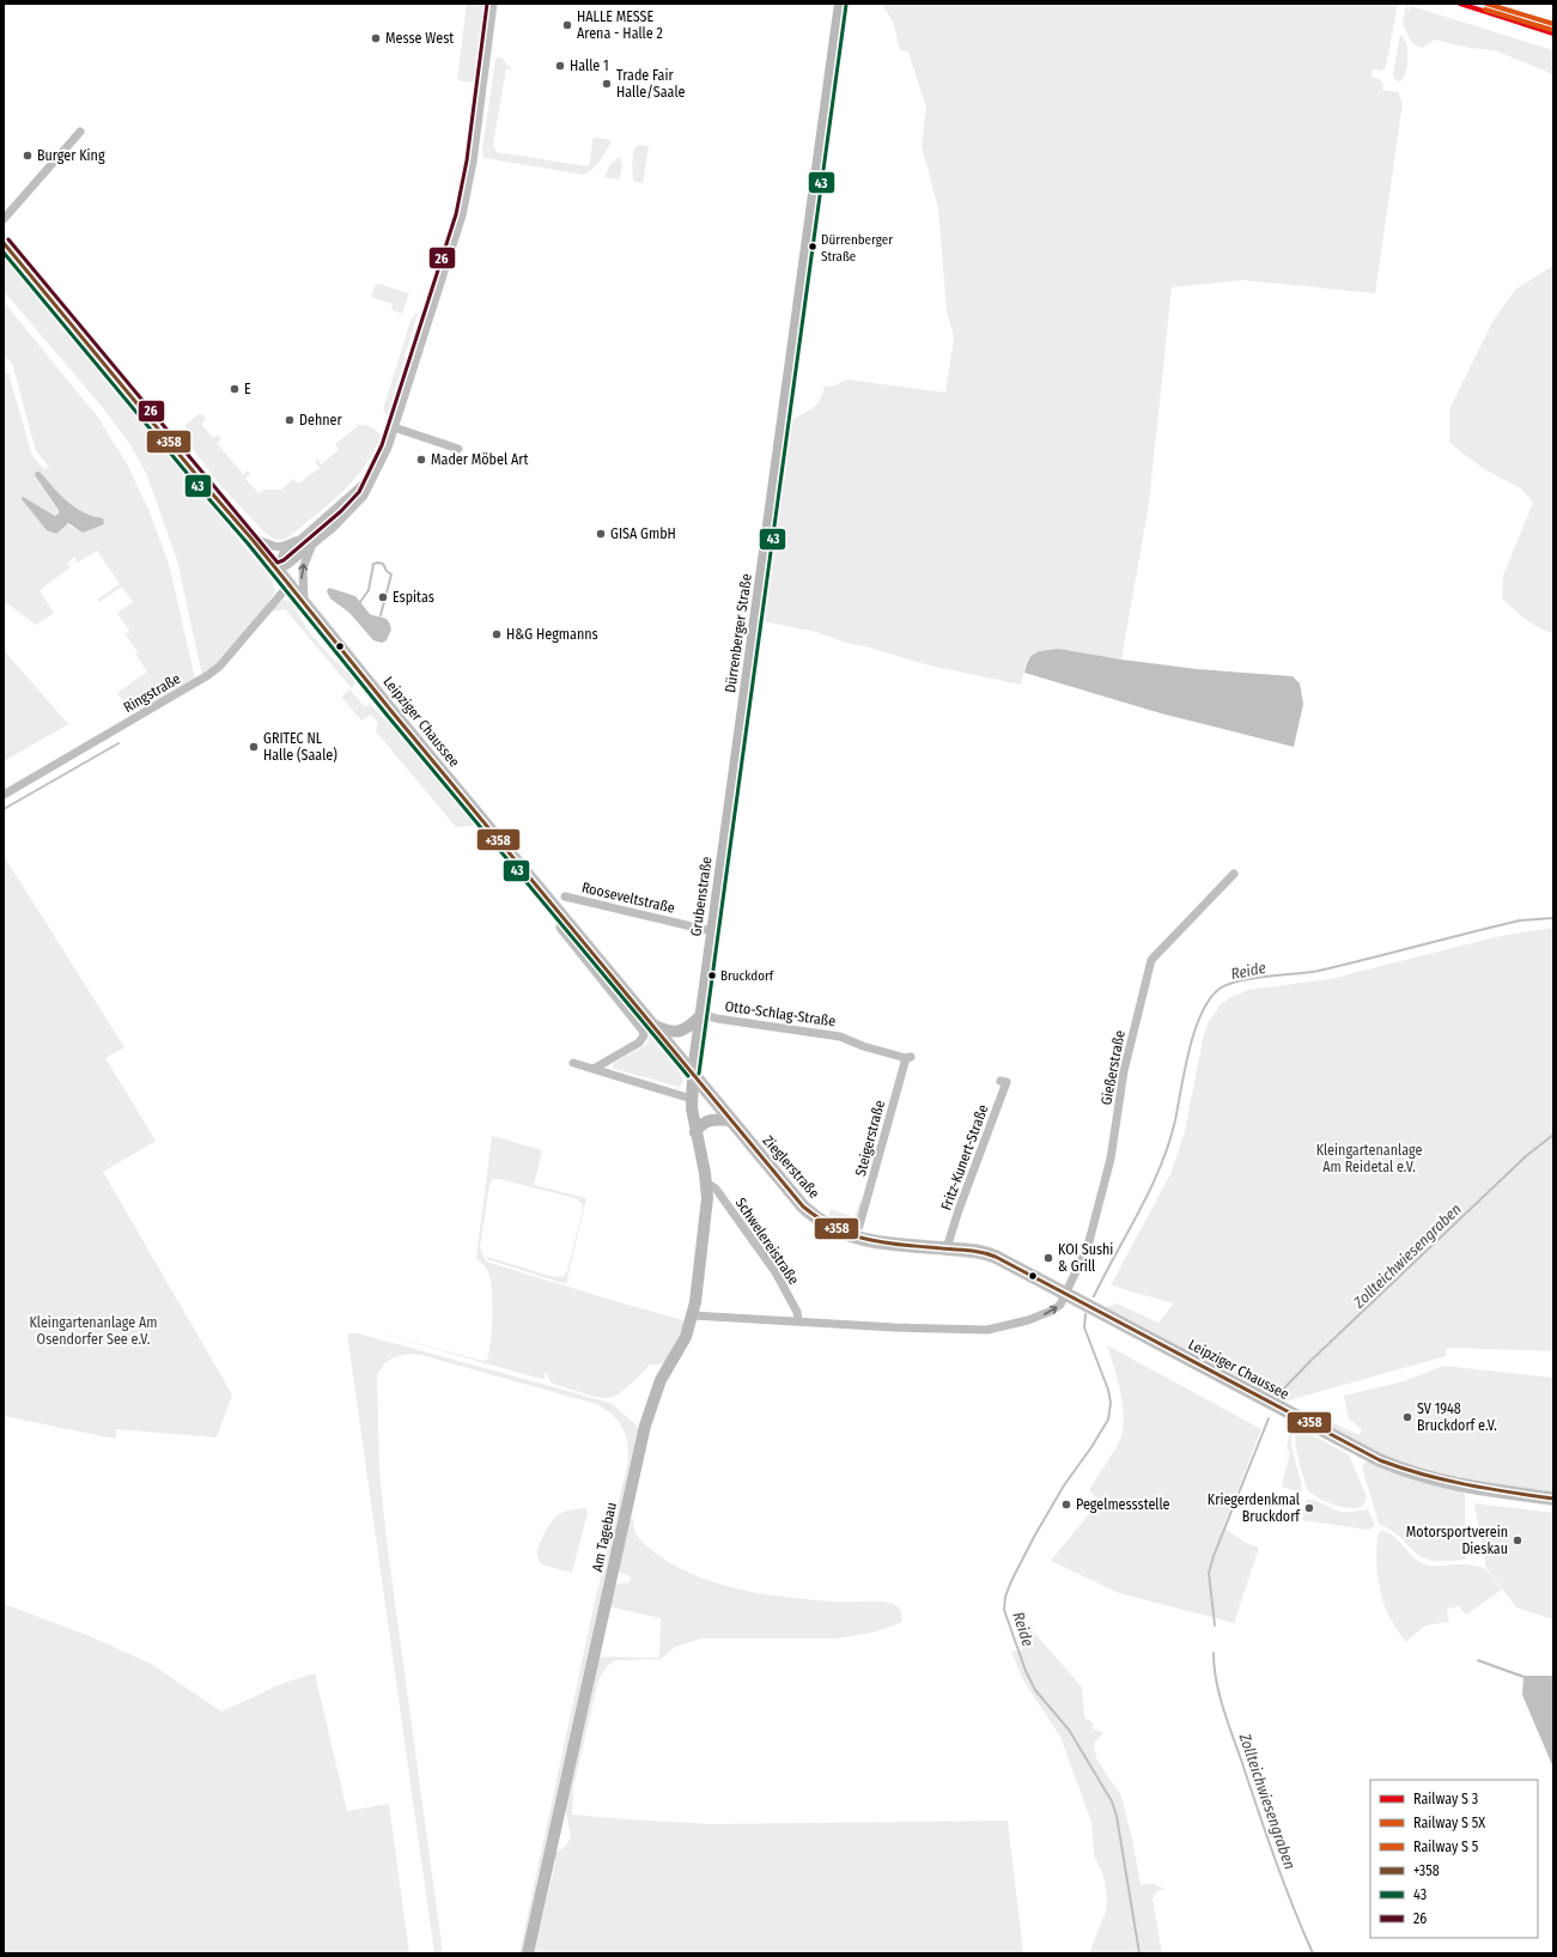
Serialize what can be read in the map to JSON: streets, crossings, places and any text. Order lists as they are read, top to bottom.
{
  "streets": {
    "main road": ["Leipziger Chaussee", "Zieglerstraße"],
    "street": [
      "Dürrenberger Straße",
      "Ringstraße",
      "Grubenstraße",
      "Rooseveltstraße",
      "Otto-Schlag-Straße",
      "Gießerstraße",
      "Steigerstraße",
      "Fritz-Kunert-Straße",
      "Schwelereistraße",
      "Am Tagebau"
    ]
  },
  "crossings": [
    ["Dürrenberger Straße", "Grubenstraße"],
    ["Ringstraße", "Leipziger Chaussee"],
    ["Leipziger Chaussee", "Zieglerstraße"],
    ["Grubenstraße", "Rooseveltstraße"],
    ["Grubenstraße", "Otto-Schlag-Straße"],
    ["Grubenstraße", "Zieglerstraße"],
    ["Grubenstraße", "Am Tagebau"],
    ["Otto-Schlag-Straße", "Steigerstraße"],
    ["Gießerstraße", "Zieglerstraße"],
    ["Gießerstraße", "Schwelereistraße"],
    ["Gießerstraße", "Am Tagebau"],
    ["Fritz-Kunert-Straße", "Zieglerstraße"],
    ["Zieglerstraße", "Am Tagebau"],
    ["Schwelereistraße", "Am Tagebau"]
  ],
  "water": ["Reide", "Zollteichwiesengraben"],
  "parks": ["Kleingartenanlage Am Reidetal e.V.", "Kleingartenanlage Am Osendorfer See e.V."],
  "places": [
    "HALLE MESSE Arena - Halle 2",
    "Messe West",
    "Halle 1",
    "Trade Fair Halle/Saale",
    "Burger King",
    "Dürrenberger Straße",
    "E",
    "Dehner",
    "Mader Möbel Art",
    "GISA GmbH",
    "Espitas",
    "H&G Hegmanns",
    "GRITEC NL Halle (Saale)",
    "Bruckdorf",
    "KOI Sushi & Grill",
    "SV 1948 Bruckdorf e.V.",
    "Pegelmessstelle",
    "Kriegerdenkmal Bruckdorf",
    "Motorsportverein Dieskau"
  ],
  "lines": ["transit line 26", "transit line 43", "transit line +358"],
  "legend": [
    "Railway S 3",
    "Railway S 5X",
    "Railway S 5",
    "+358",
    "43",
    "26"
  ]
}
